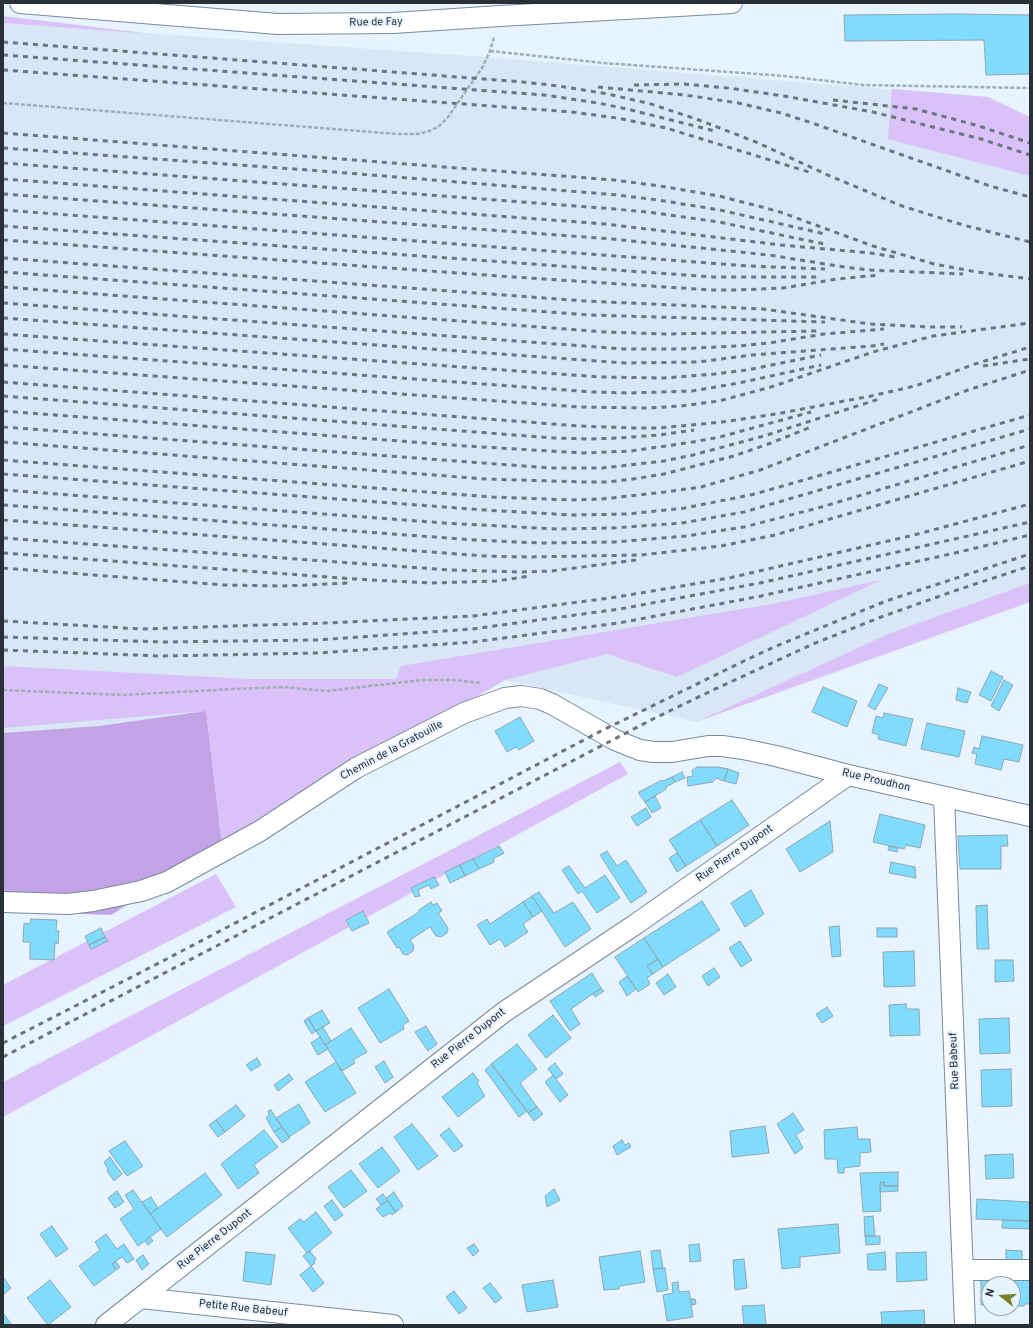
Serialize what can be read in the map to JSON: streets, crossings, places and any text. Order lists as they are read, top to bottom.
{
  "streets": {
    "street": [
      "Rue de Fay",
      "Chemin de la Gratouille",
      "Rue Proudhon",
      "Rue Pierre Dupont",
      "Rue Babeuf",
      "Petite Rue Babeuf"
    ]
  },
  "crossings": [
    ["Chemin de la Gratouille", "Rue Proudhon"],
    ["Rue Proudhon", "Rue Pierre Dupont"],
    ["Rue Proudhon", "Rue Babeuf"],
    ["Rue Pierre Dupont", "Petite Rue Babeuf"]
  ],
  "north": "left"
}
